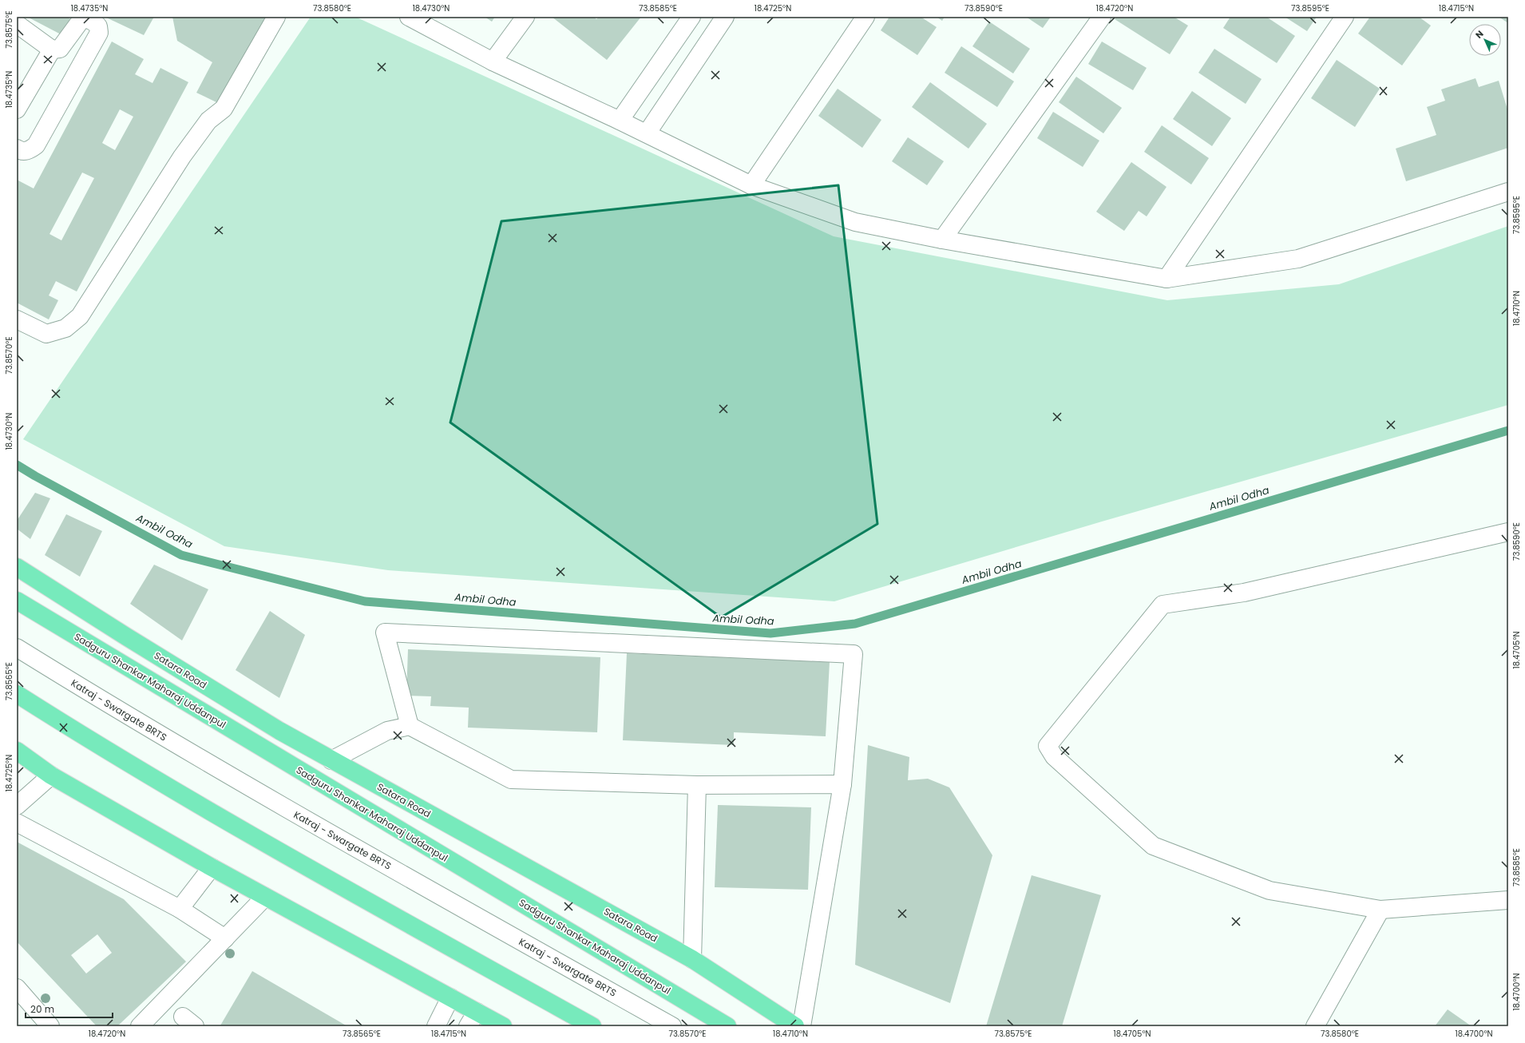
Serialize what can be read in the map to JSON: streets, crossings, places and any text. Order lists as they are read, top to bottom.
{
  "streets": {
    "highway": ["Satara Road", "Sadguru Shankar Maharaj Uddanpul"],
    "street": ["Katraj - Swargate BRTS"]
  },
  "water": ["Ambil Odha"],
  "scale_bar": "20 m",
  "north": "top left",
  "coordinates": [
    "18.4735°N",
    "73.8580°E",
    "18.4730°N",
    "73.8585°E",
    "18.4725°N",
    "73.8590°E",
    "18.4720°N",
    "73.8595°E",
    "18.4715°N",
    "73.8575°E",
    "18.4710°N",
    "73.8570°E",
    "18.4705°N",
    "73.8565°E",
    "18.4700°N"
  ]
}
